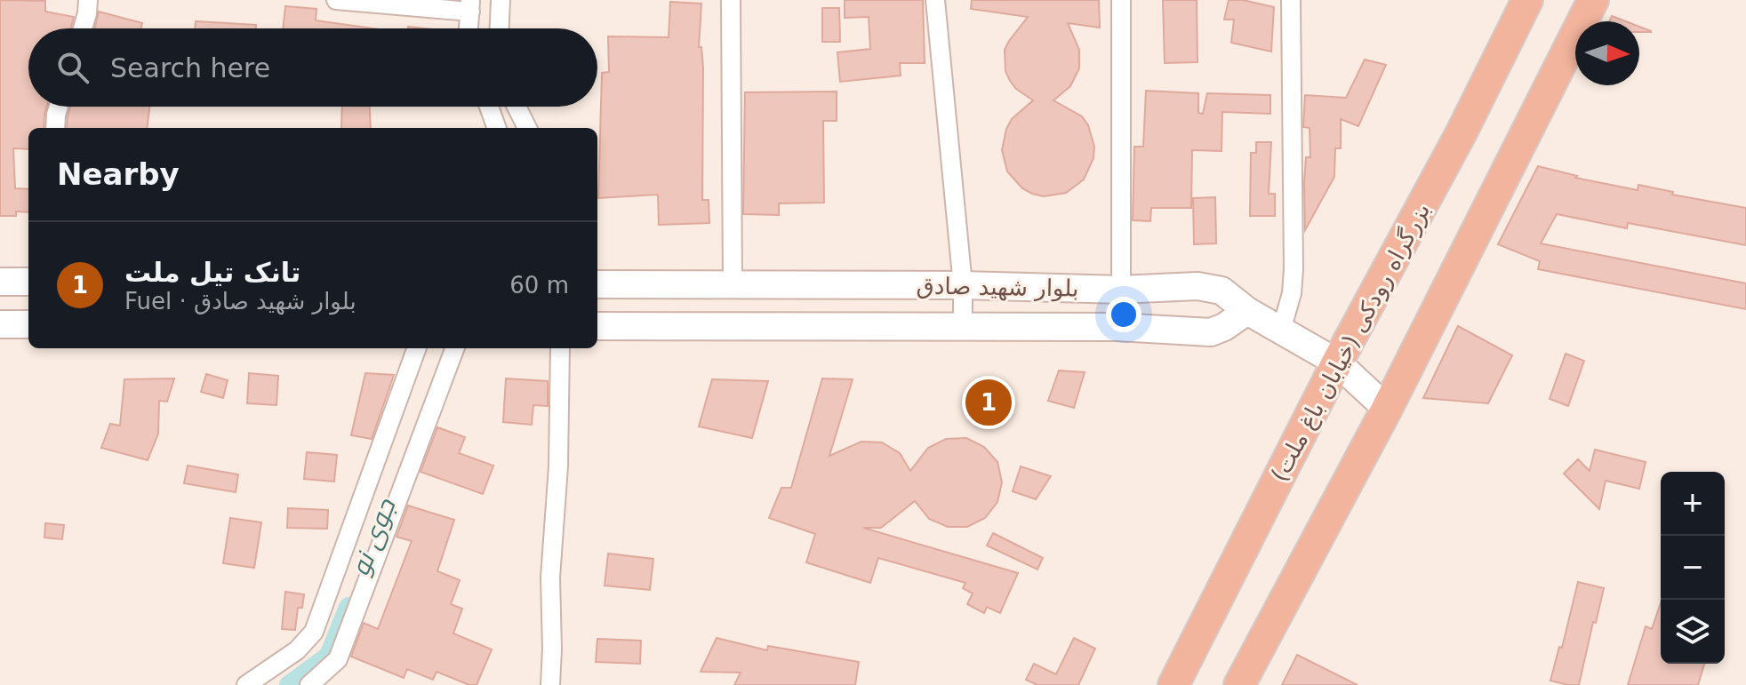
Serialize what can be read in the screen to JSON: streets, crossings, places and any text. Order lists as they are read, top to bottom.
{
  "streets": {
    "highway": ["بزرگراه رودکی (خیابان باغ ملت)"],
    "main road": ["بلوار شهید صادق"]
  },
  "water": ["جوی نو"],
  "north": "right",
  "page": {
    "search": "Search here",
    "heading": "Nearby",
    "list": [
      {
        "mark": "1",
        "name": "تانک تیل ملت",
        "note": "Fuel · بلوار شهید صادق",
        "value": "60 m"
      }
    ],
    "pins": "1",
    "map_buttons": ["+", "−"]
  }
}
